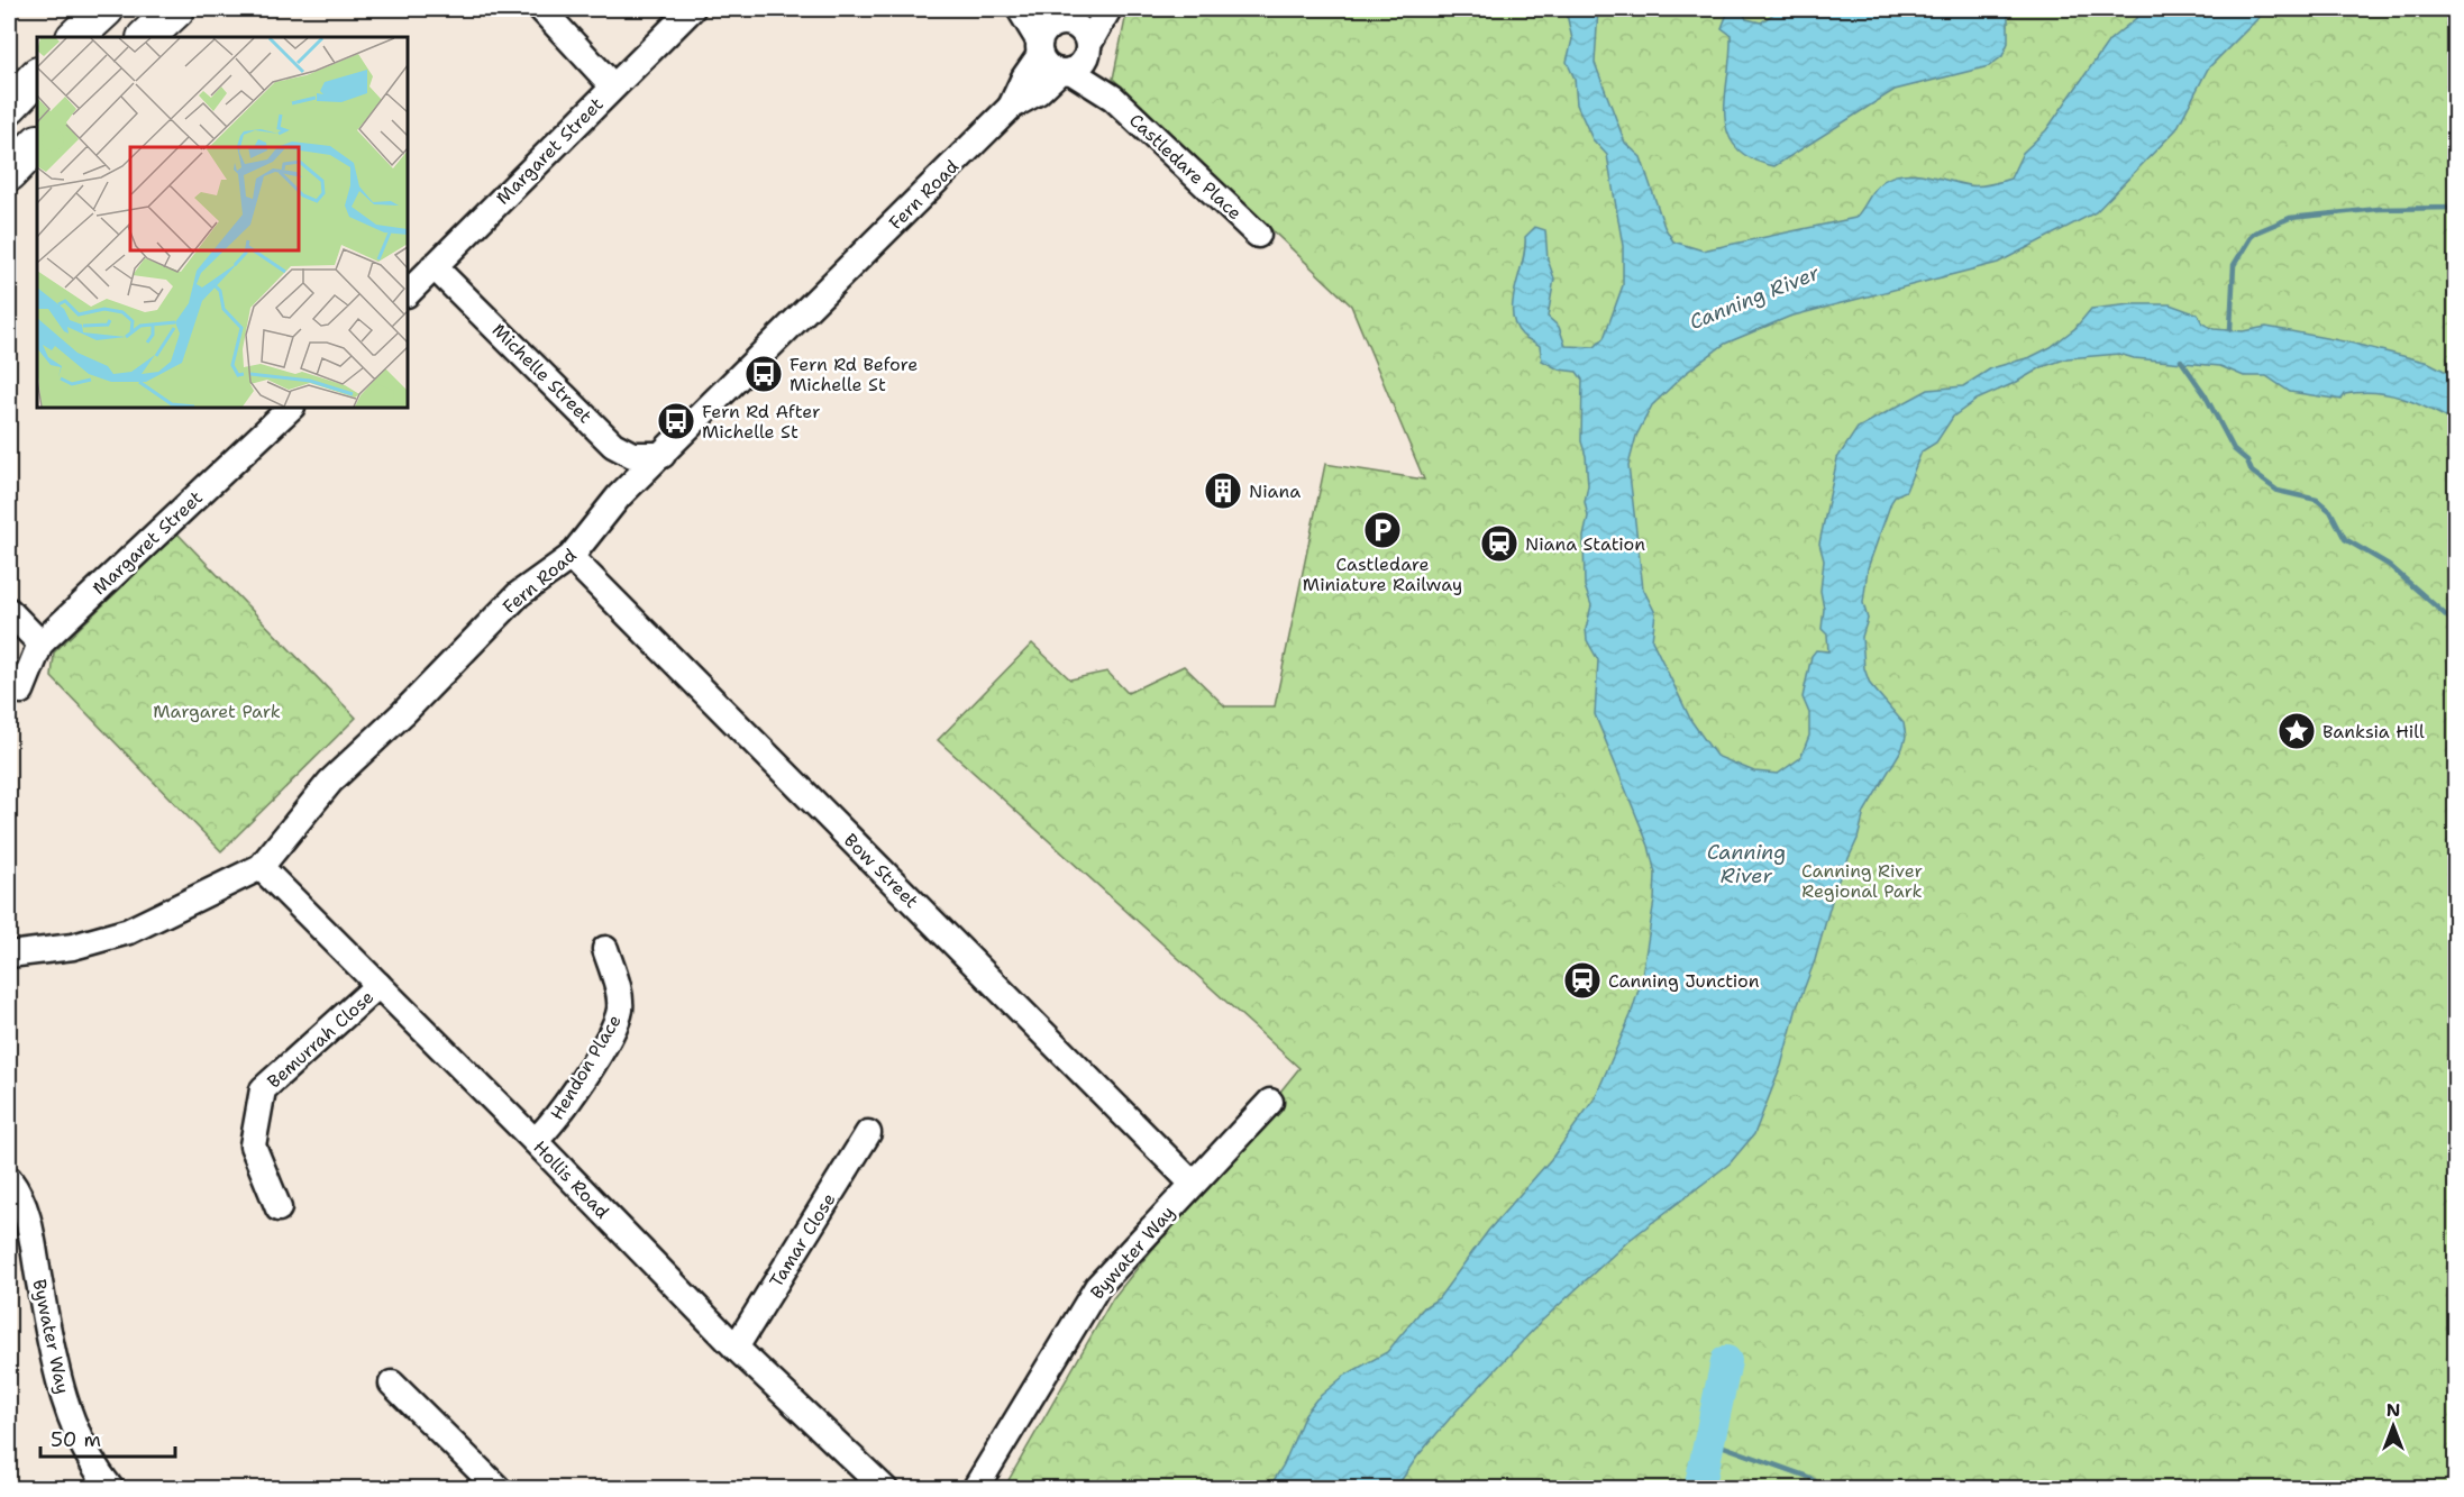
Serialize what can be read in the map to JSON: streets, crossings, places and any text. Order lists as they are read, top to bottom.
{
  "streets": {
    "street": [
      "Margaret Street",
      "Castledare Place",
      "Fern Road",
      "Michelle Street",
      "Bow Street",
      "Bemurrah Close",
      "Hendon Place",
      "Hollis Road",
      "Tamar Close",
      "Bywater Way"
    ]
  },
  "crossings": [
    ["Margaret Street", "Michelle Street"],
    ["Castledare Place", "Fern Road"],
    ["Fern Road", "Michelle Street"],
    ["Fern Road", "Bow Street"],
    ["Fern Road", "Hollis Road"],
    ["Bow Street", "Bywater Way"],
    ["Bemurrah Close", "Hollis Road"],
    ["Hendon Place", "Hollis Road"],
    ["Hollis Road", "Tamar Close"]
  ],
  "water": ["Canning River"],
  "parks": ["Margaret Park", "Canning River Regional Park"],
  "places": {
    "bus stop": ["Fern Rd Before Michelle St", "Fern Rd After Michelle St"],
    "building": ["Niana"],
    "parking": ["Castledare Miniature Railway"],
    "station": ["Niana Station", "Canning Junction"],
    "place": ["Banksia Hill"]
  },
  "scale_bar": "50 m",
  "north": "top"
}
